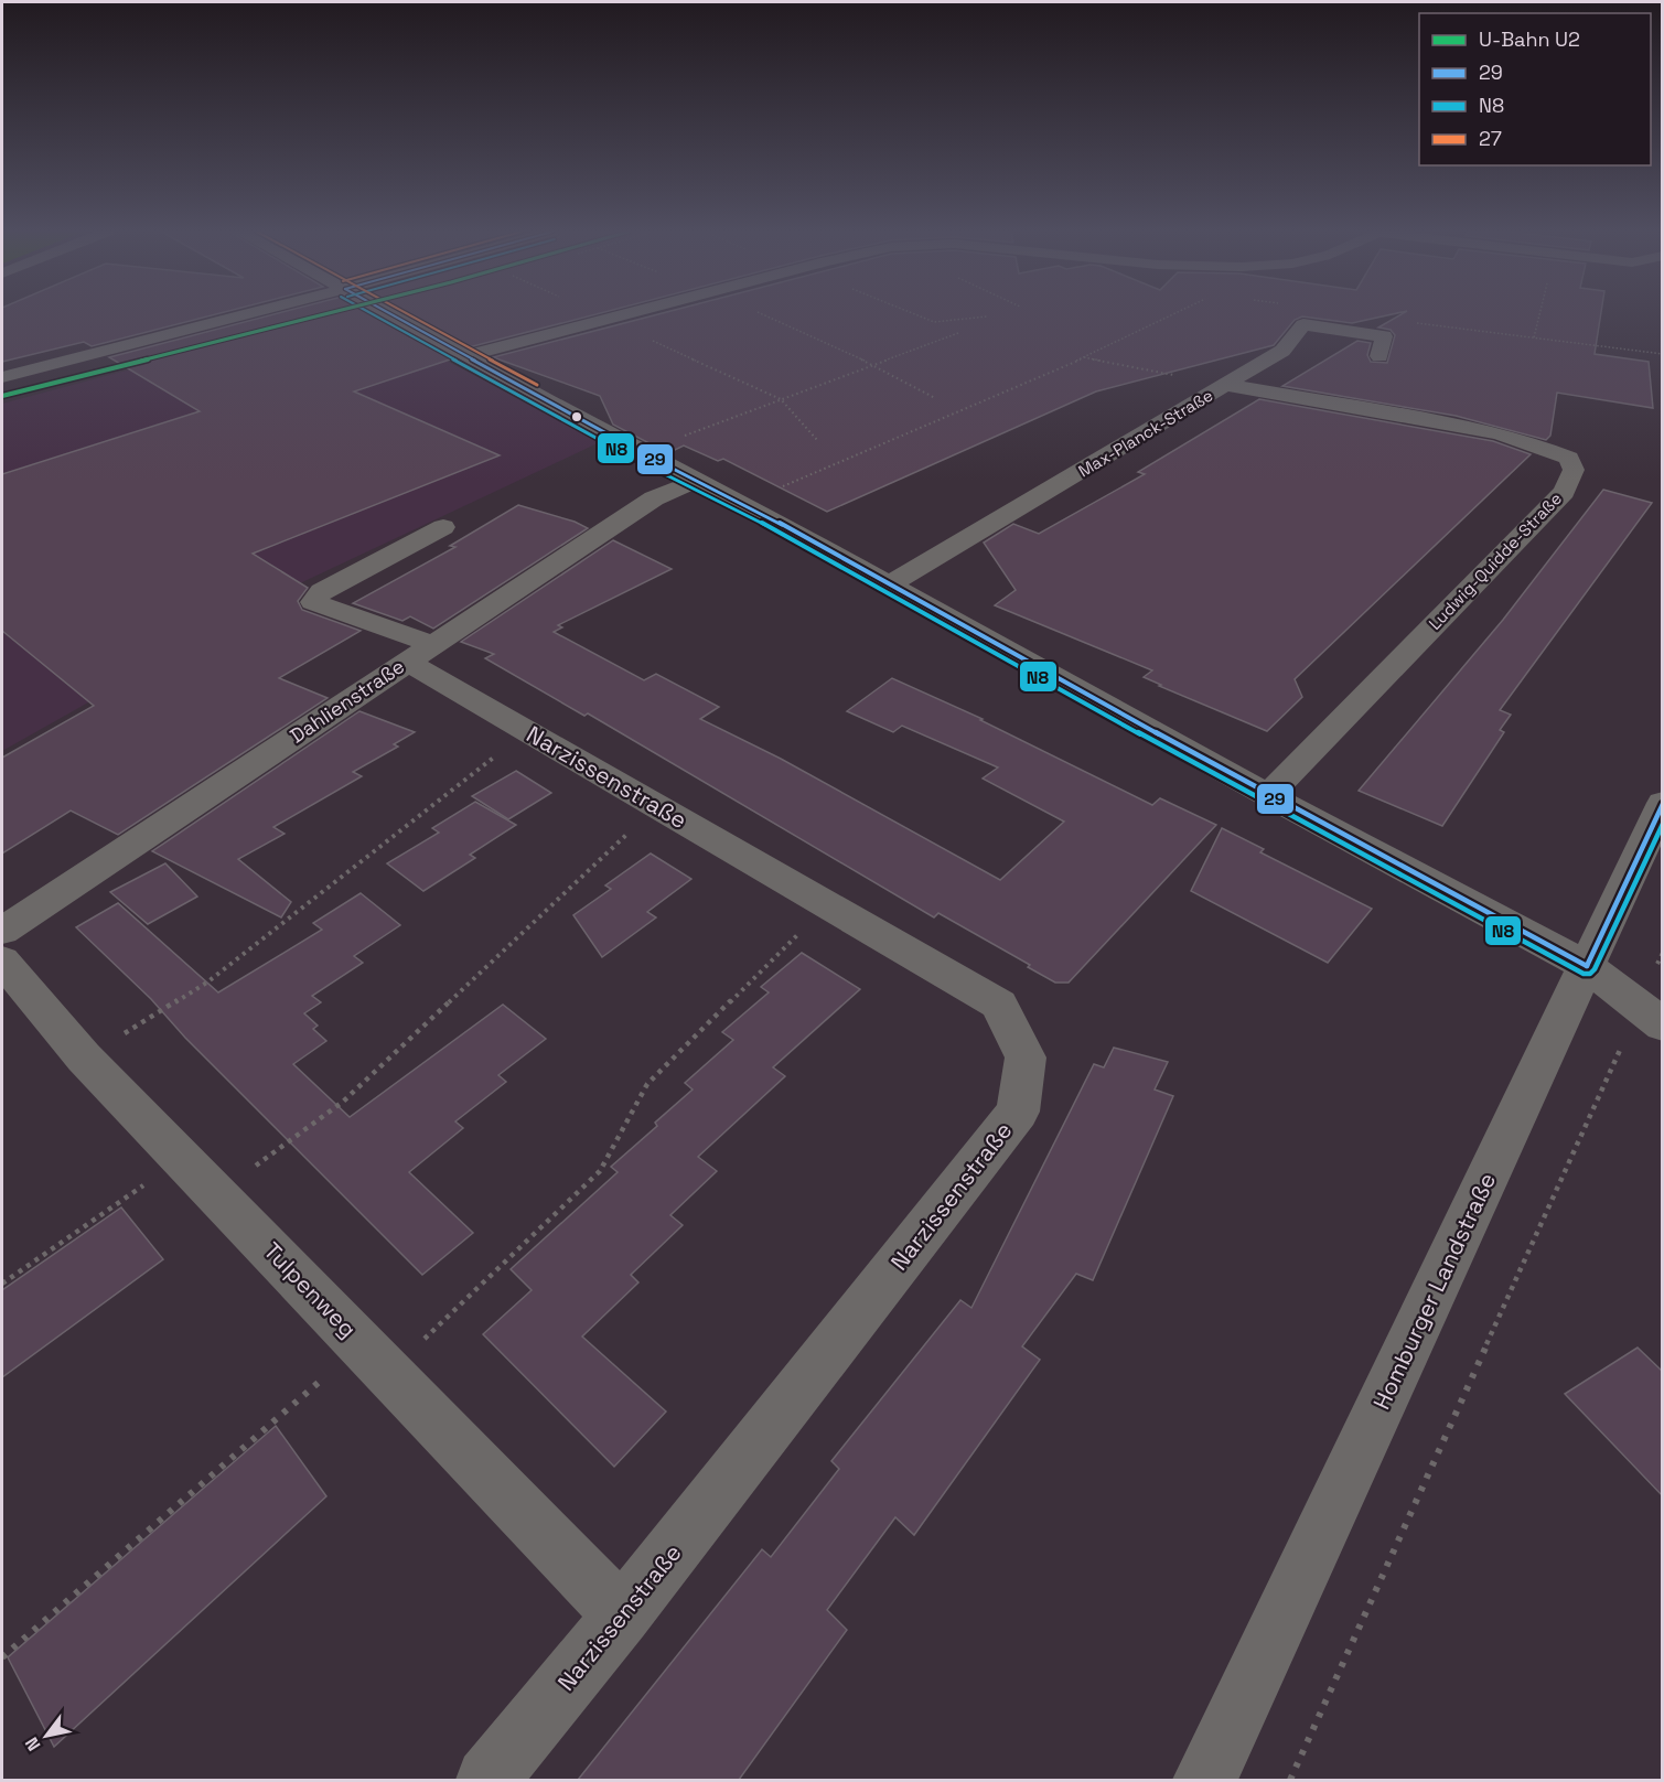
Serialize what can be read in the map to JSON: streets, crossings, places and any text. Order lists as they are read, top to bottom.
{
  "streets": {
    "street": [
      "Max-Planck-Straße",
      "Ludwig-Quidde-Straße",
      "Dahlienstraße",
      "Narzissenstraße",
      "Tulpenweg",
      "Homburger Landstraße"
    ]
  },
  "crossings": [
    ["Max-Planck-Straße", "Ludwig-Quidde-Straße"],
    ["Dahlienstraße", "Narzissenstraße"],
    ["Narzissenstraße", "Tulpenweg"]
  ],
  "lines": [
    "metro line U2",
    "transit line 29",
    "transit line N8",
    "transit line 27"
  ],
  "legend": [
    "U-Bahn U2",
    "29",
    "N8",
    "27"
  ],
  "north": "bottom left"
}
